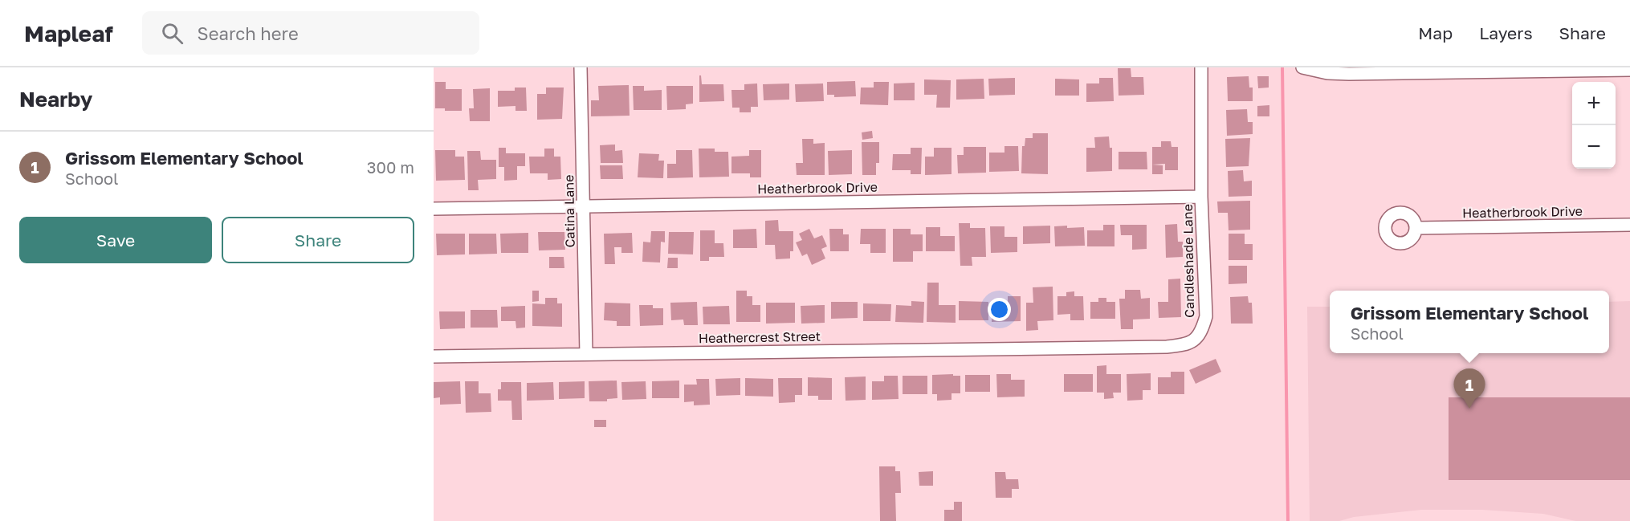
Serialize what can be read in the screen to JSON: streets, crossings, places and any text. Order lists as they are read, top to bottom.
{
  "streets": {
    "street": [
      "Heatherbrook Drive",
      "Catina Lane",
      "Candleshade Lane",
      "Heathercrest Street"
    ]
  },
  "crossings": [
    ["Heatherbrook Drive", "Catina Lane"],
    ["Heatherbrook Drive", "Candleshade Lane"],
    ["Catina Lane", "Heathercrest Street"],
    ["Candleshade Lane", "Heathercrest Street"]
  ],
  "page": {
    "header": "Mapleaf",
    "search": "Search here",
    "nav": ["Map", "Layers", "Share"],
    "heading": "Nearby",
    "map_buttons": ["+", "−"],
    "list": [
      {
        "mark": "1",
        "name": "Grissom Elementary School",
        "note": "School",
        "value": "300 m"
      }
    ],
    "buttons": ["Save", "Share"],
    "popup": ["Grissom Elementary School", "School"],
    "pins": "1"
  }
}
